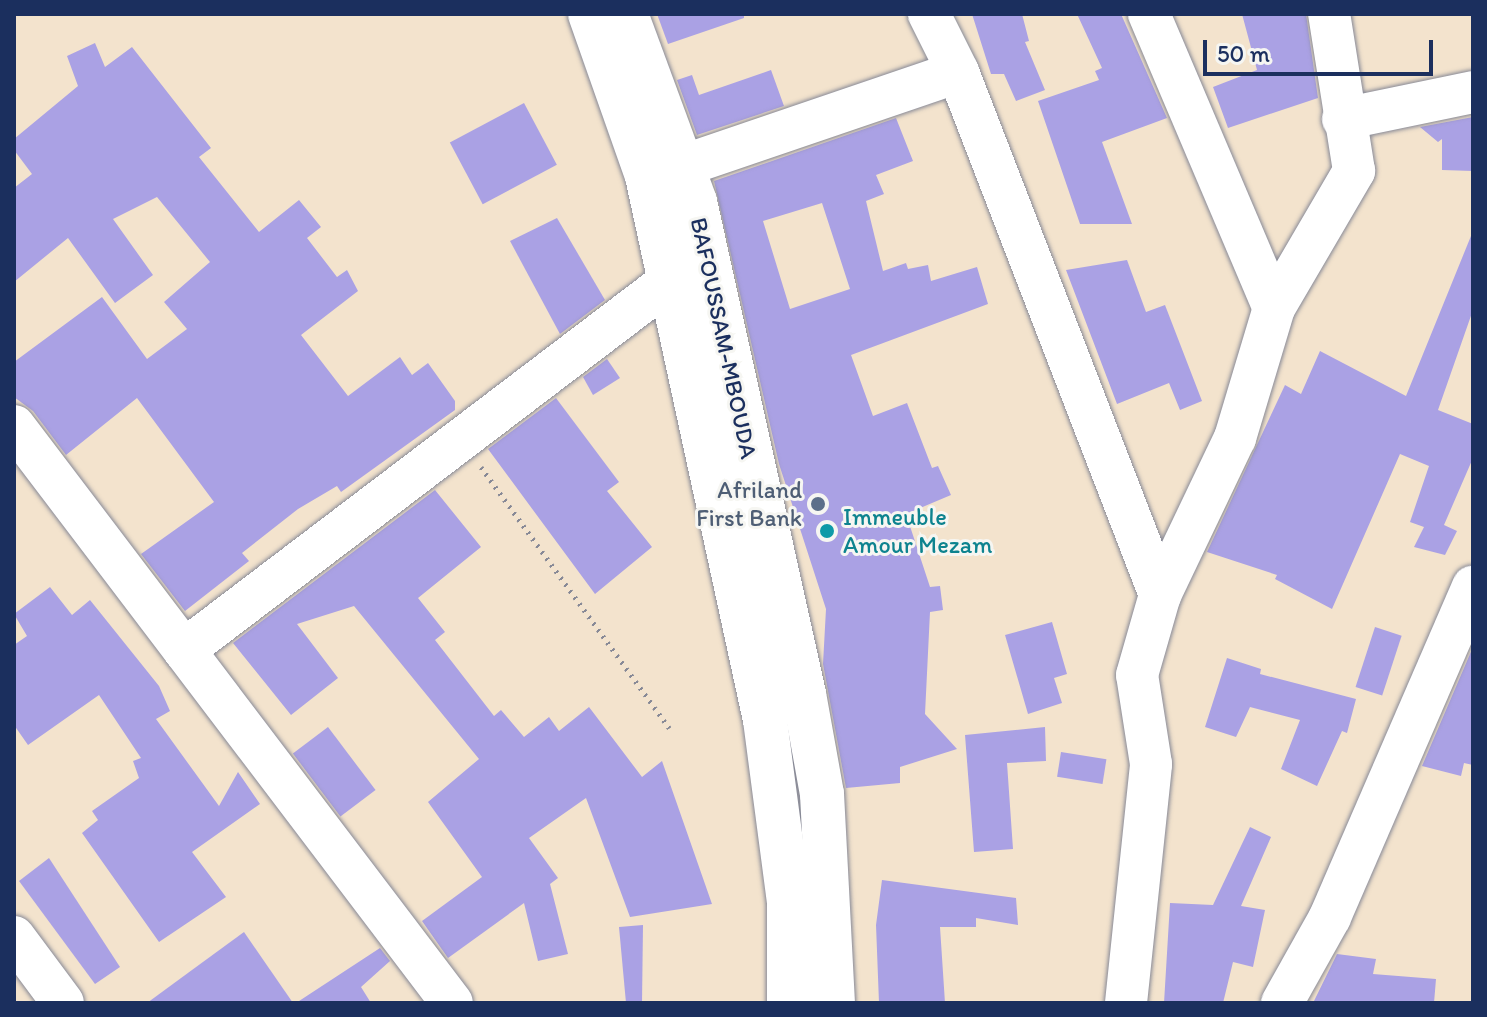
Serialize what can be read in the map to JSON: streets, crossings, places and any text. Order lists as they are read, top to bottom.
{
  "streets": {
    "highway": ["BAFOUSSAM-MBOUDA"]
  },
  "places": ["Afriland First Bank", "Immeuble Amour Mezam"],
  "scale_bar": "50 m"
}
